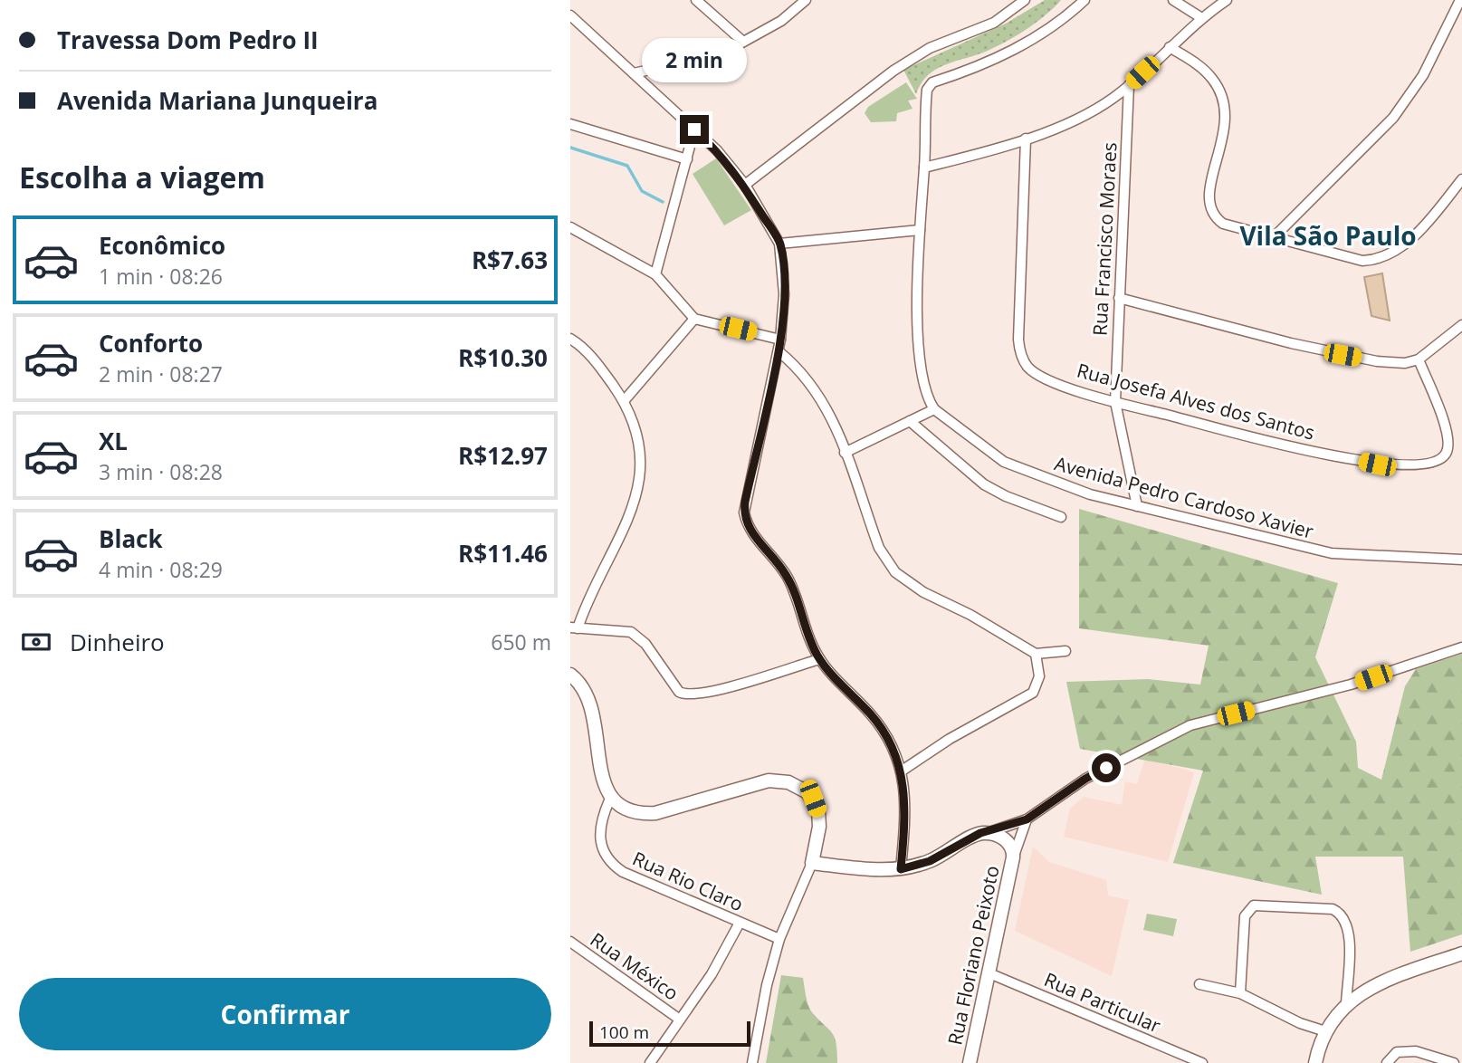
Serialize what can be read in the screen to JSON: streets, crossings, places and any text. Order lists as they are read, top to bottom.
{
  "streets": {
    "street": [
      "Rua Francisco Moraes",
      "Rua Josefa Alves dos Santos",
      "Avenida Pedro Cardoso Xavier",
      "Rua Rio Claro",
      "Rua Floriano Peixoto",
      "Rua México",
      "Rua Particular"
    ]
  },
  "crossings": [
    ["Rua Francisco Moraes", "Rua Josefa Alves dos Santos"],
    ["Rua Francisco Moraes", "Avenida Pedro Cardoso Xavier"],
    ["Rua Floriano Peixoto", "Rua Particular"]
  ],
  "districts": ["Vila São Paulo"],
  "scale_bar": "100 m",
  "page": {
    "banner": ["Travessa Dom Pedro II", "Avenida Mariana Junqueira"],
    "bubble": "2 min",
    "heading": "Escolha a viagem",
    "list": [
      {
        "name": "Econômico",
        "note": "1 min · 08:26",
        "value": "R$7.63"
      },
      {
        "name": "Conforto",
        "note": "2 min · 08:27",
        "value": "R$10.30"
      },
      {
        "name": "XL",
        "note": "3 min · 08:28",
        "value": "R$12.97"
      },
      {
        "name": "Black",
        "note": "4 min · 08:29",
        "value": "R$11.46"
      }
    ],
    "pay": ["Dinheiro", "650 m"],
    "buttons": "Confirmar",
    "scale": "100 m"
  }
}
